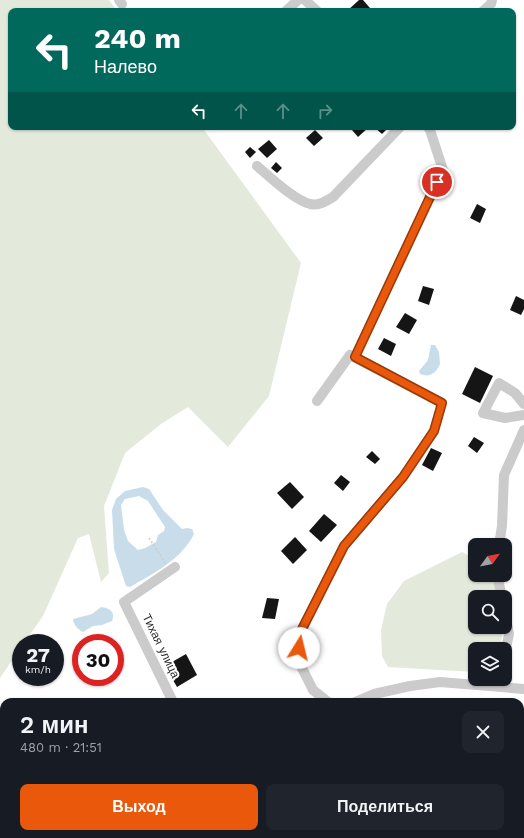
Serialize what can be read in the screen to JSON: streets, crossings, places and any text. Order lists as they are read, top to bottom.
{
  "streets": {
    "street": ["Тихая улица"]
  },
  "north": "top right",
  "page": {
    "turn": ["240 m", "Налево"],
    "speed": "27 km/h",
    "limit": "30",
    "heading": ["2 мин", "480 m · 21:51"],
    "buttons": ["Выход", "Поделиться"]
  }
}
